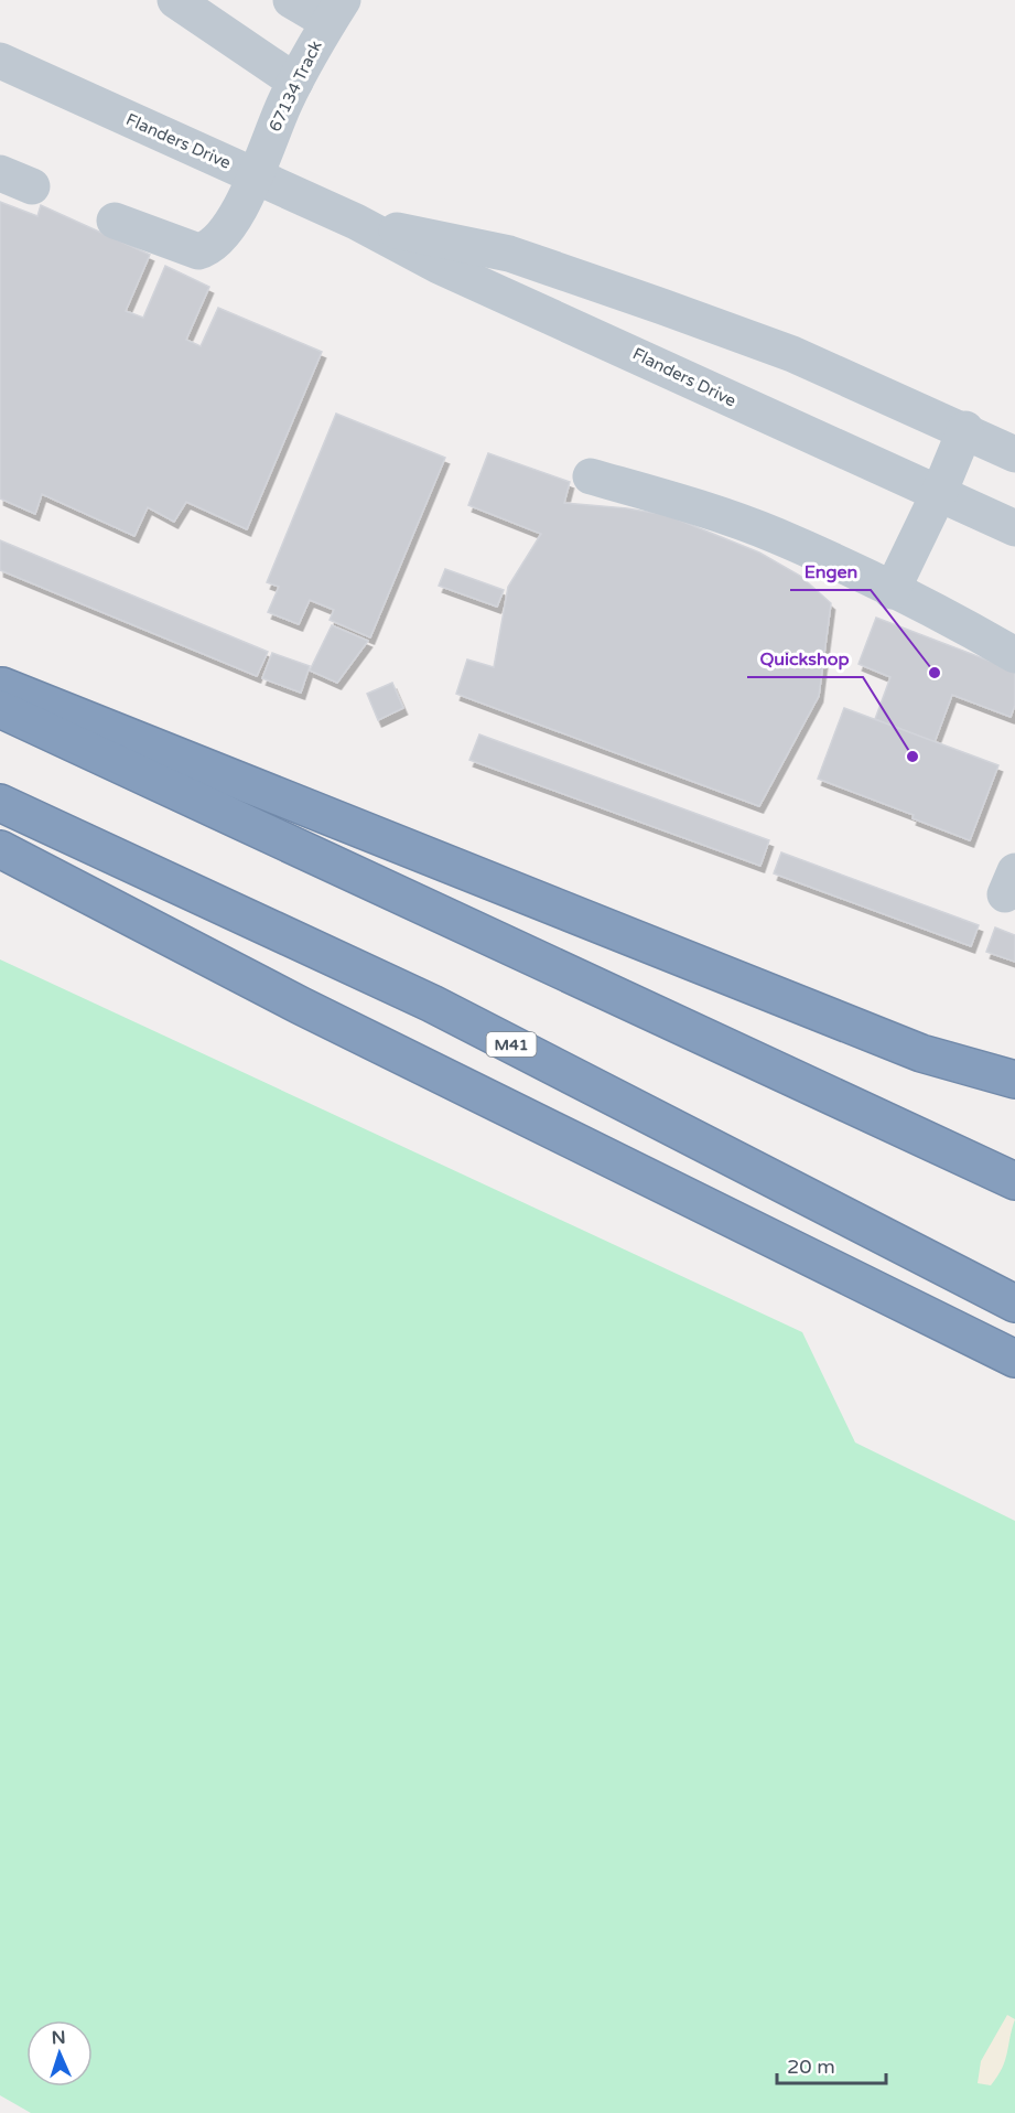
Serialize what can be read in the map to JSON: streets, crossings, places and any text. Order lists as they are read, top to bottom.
{
  "streets": {
    "highway": ["M41"],
    "street": ["67134 Track", "Flanders Drive"]
  },
  "crossings": [
    ["67134 Track", "Flanders Drive"]
  ],
  "places": ["Engen", "Quickshop"],
  "scale_bar": "20 m",
  "north": "top"
}
